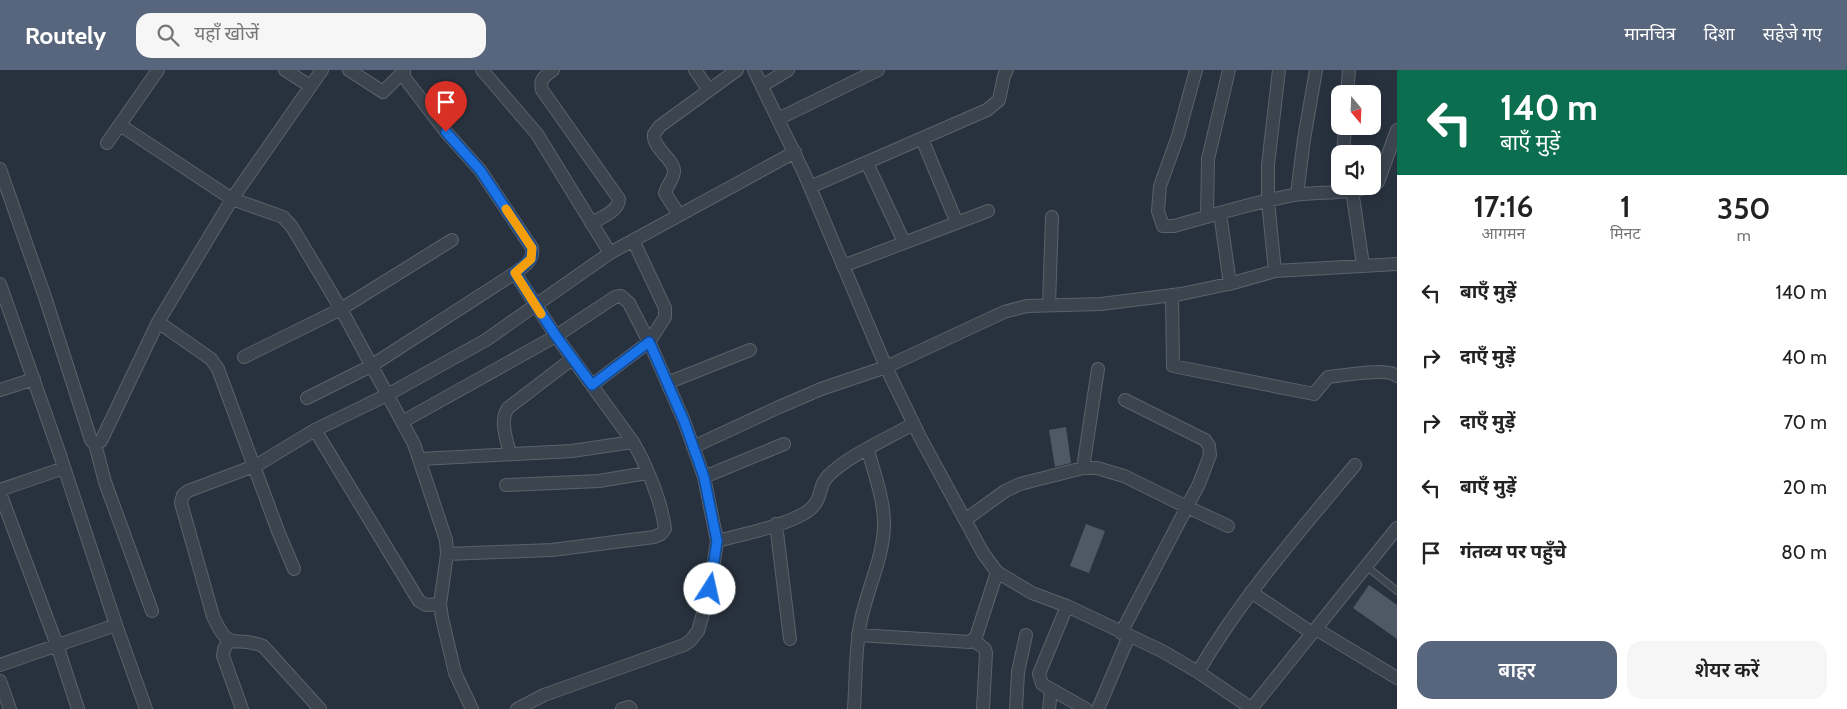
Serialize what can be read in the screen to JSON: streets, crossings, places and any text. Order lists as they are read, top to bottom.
{
  "north": "bottom",
  "page": {
    "header": "Routely",
    "search": "यहाँ खोजें",
    "nav": ["मानचित्र", "दिशा", "सहेजे गए"],
    "turn": ["140 m", "बाएँ मुड़ें"],
    "eta": [
      "17:16",
      "आगमन",
      "1",
      "मिनट",
      "350",
      "m"
    ],
    "list": [
      {
        "name": "बाएँ मुड़ें",
        "value": "140 m"
      },
      {
        "name": "दाएँ मुड़ें",
        "value": "40 m"
      },
      {
        "name": "दाएँ मुड़ें",
        "value": "70 m"
      },
      {
        "name": "बाएँ मुड़ें",
        "value": "20 m"
      },
      {
        "name": "गंतव्य पर पहुँचे",
        "value": "80 m"
      }
    ],
    "buttons": ["बाहर", "शेयर करें"]
  }
}
